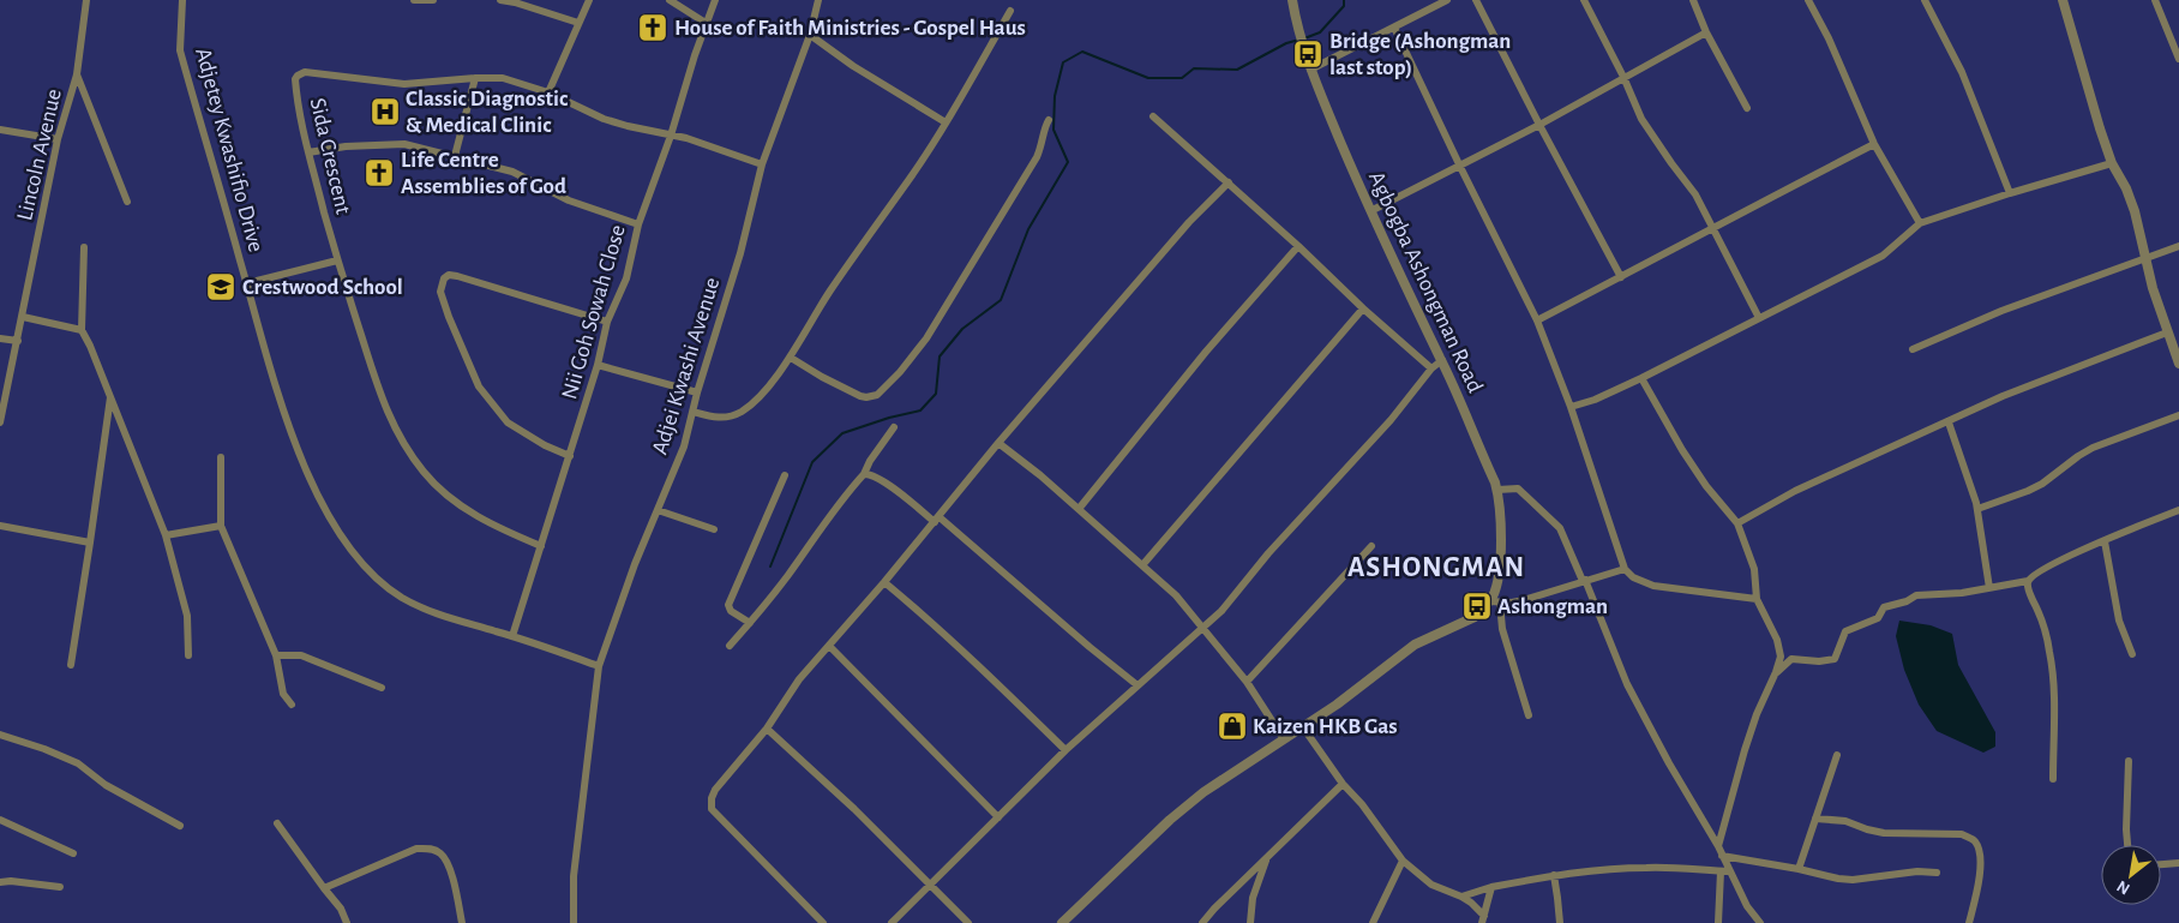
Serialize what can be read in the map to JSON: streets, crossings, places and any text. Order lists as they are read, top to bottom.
{
  "streets": {
    "street": [
      "Adjetey Kwashifio Drive",
      "Lincoln Avenue",
      "Sida Crescent",
      "Agbogba Ashongman Road",
      "Nii Goh Sowah Close",
      "Adjei Kwashi Avenue"
    ]
  },
  "crossings": [
    ["Adjetey Kwashifio Drive", "Nii Goh Sowah Close"],
    ["Adjetey Kwashifio Drive", "Adjei Kwashi Avenue"],
    ["Sida Crescent", "Nii Goh Sowah Close"],
    ["Sida Crescent", "Adjei Kwashi Avenue"]
  ],
  "districts": ["ASHONGMAN"],
  "places": {
    "church": ["House of Faith Ministries - Gospel Haus", "Life Centre Assemblies of God"],
    "bus stop": ["Bridge (Ashongman last stop)", "Ashongman"],
    "hospital": ["Classic Diagnostic & Medical Clinic"],
    "school or university": ["Crestwood School"],
    "shop": ["Kaizen HKB Gas"]
  },
  "north": "bottom left"
}
